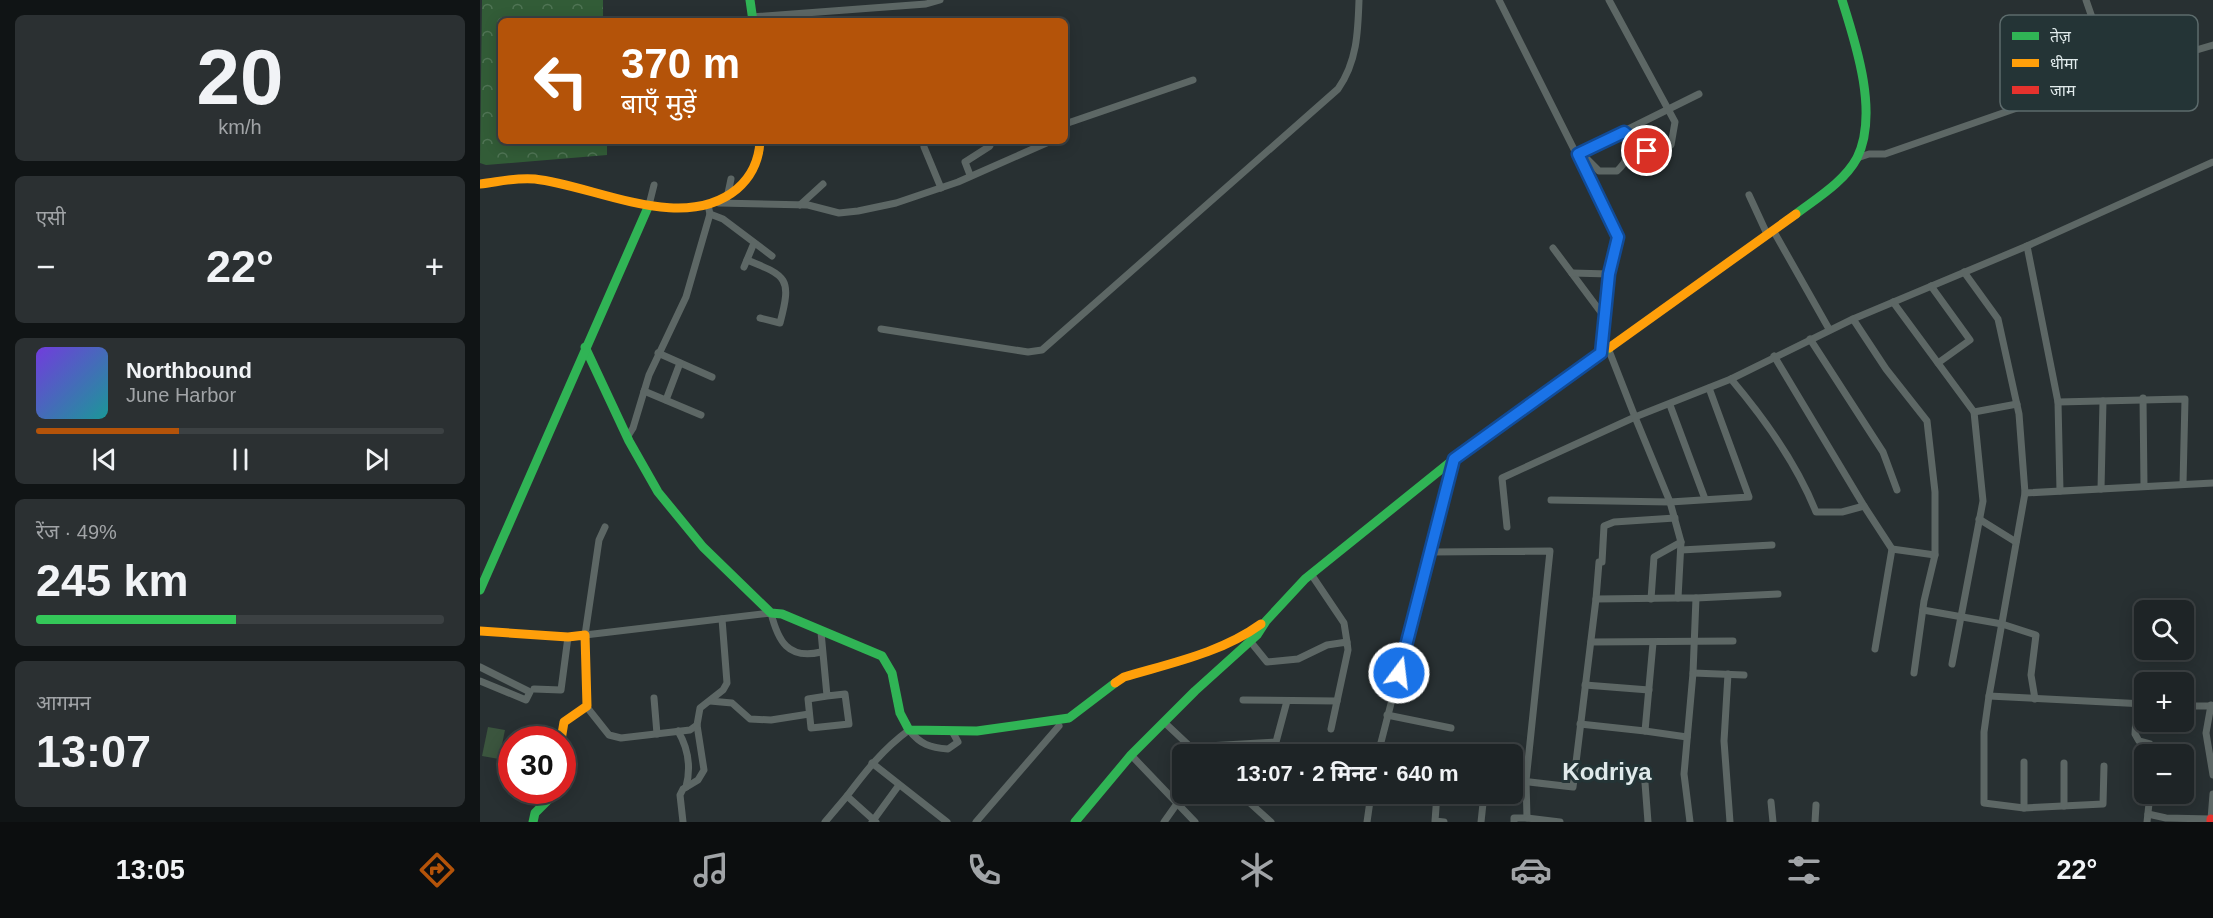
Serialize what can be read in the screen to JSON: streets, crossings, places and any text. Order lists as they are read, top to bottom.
{
  "districts": ["Kodriya"],
  "legend": ["तेज़", "धीमा", "जाम"],
  "page": {
    "tile": [
      ["20", "km/h"],
      "एसी",
      ["रेंज · 49%", "245 km"],
      ["आगमन", "13:07"]
    ],
    "turn": ["370 m", "बाएँ मुड़ें"],
    "heat": ["−", "22°", "+"],
    "song": ["Northbound", "June Harbor"],
    "map_buttons": ["+", "−"],
    "limit": "30",
    "trip": "13:07 · 2 मिनट · 640 m",
    "tabs": ["13:05", "22°"]
  }
}
